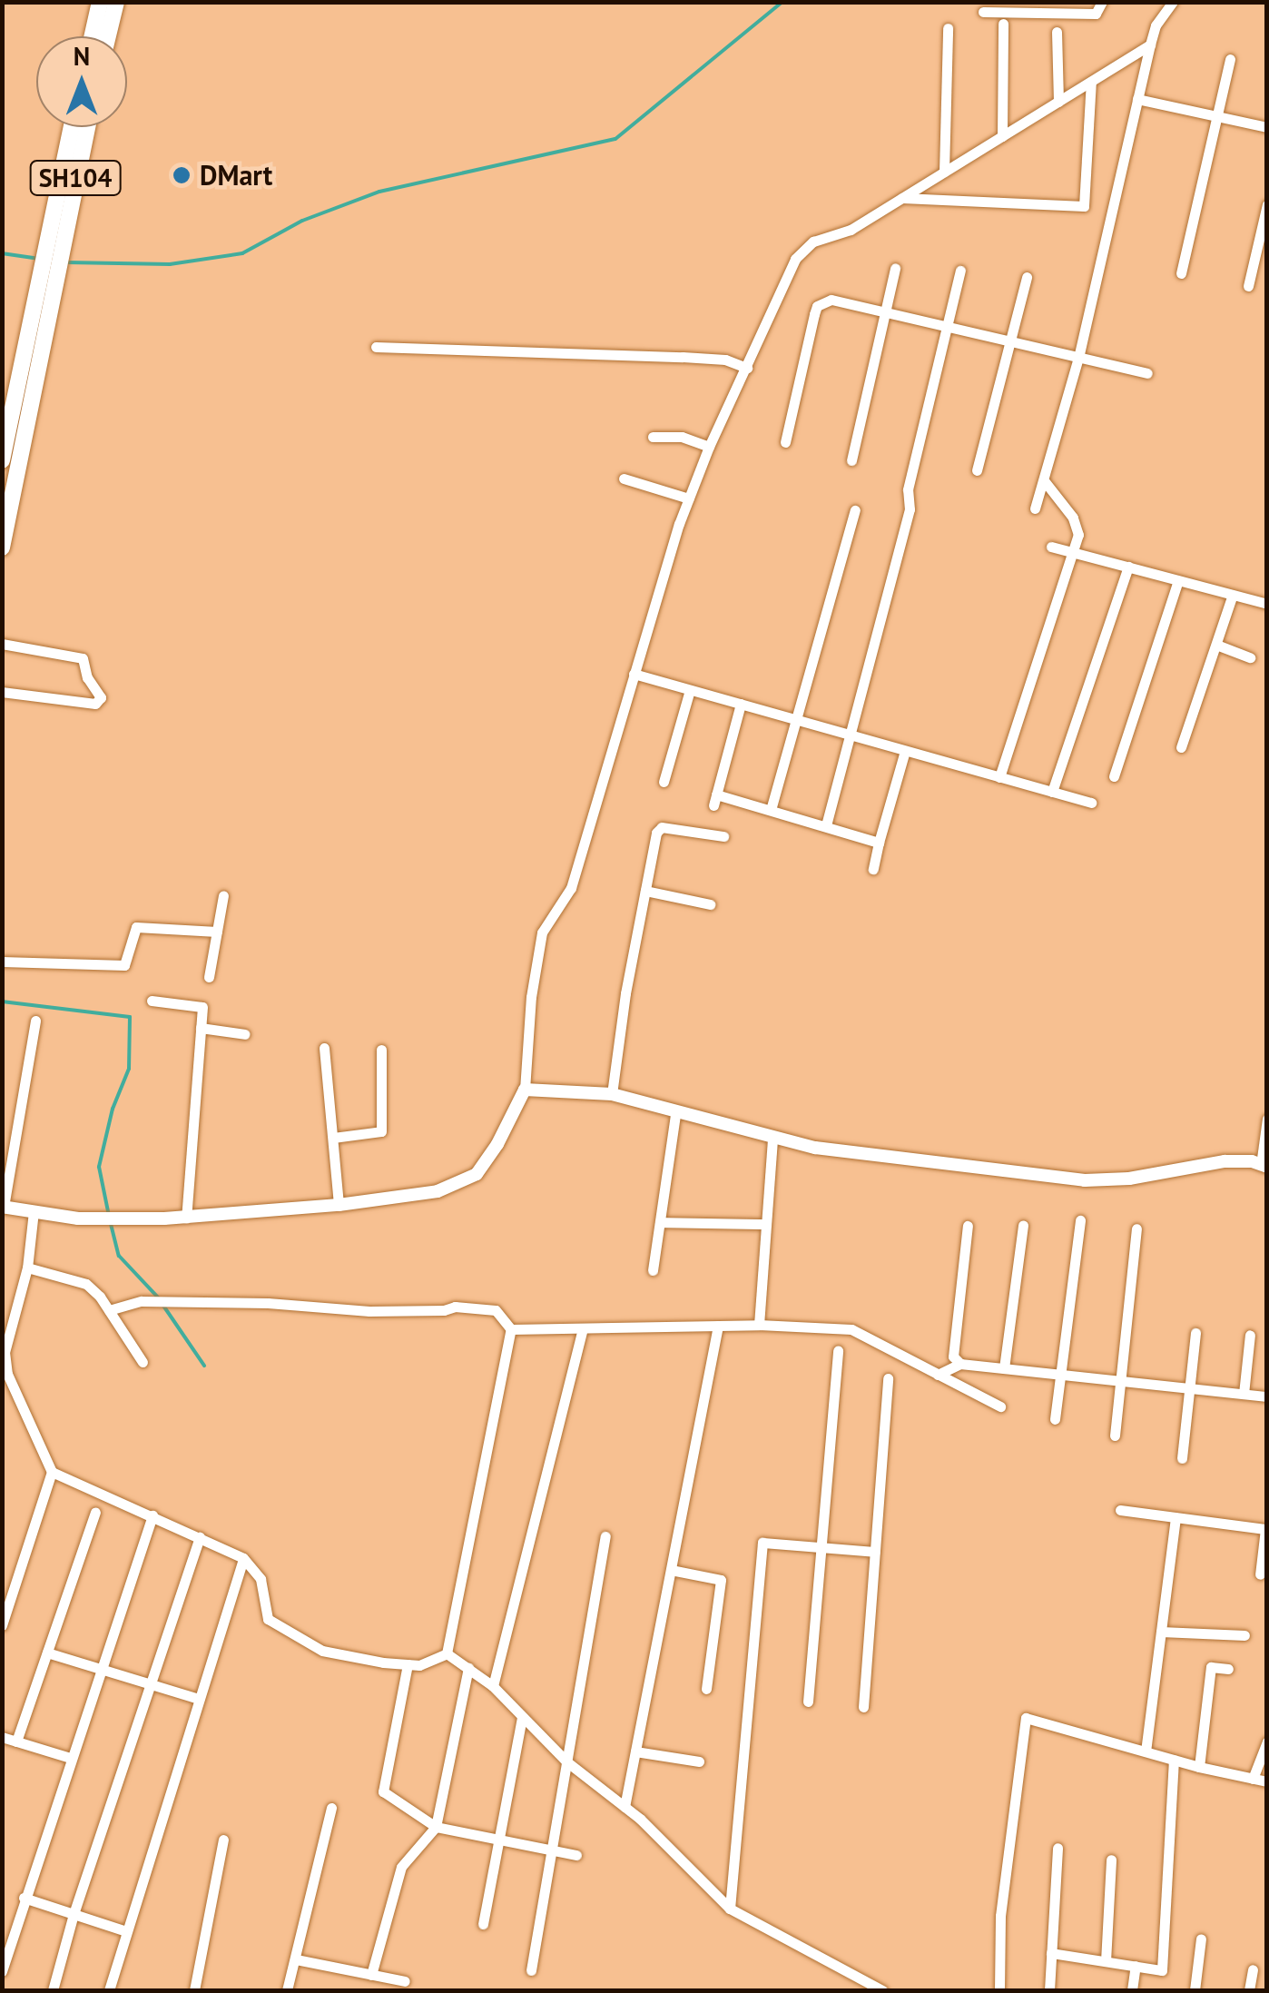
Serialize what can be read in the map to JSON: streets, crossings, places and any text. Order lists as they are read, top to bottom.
{
  "streets": {
    "main road": ["SH104"]
  },
  "places": ["DMart"],
  "north": "top"
}
